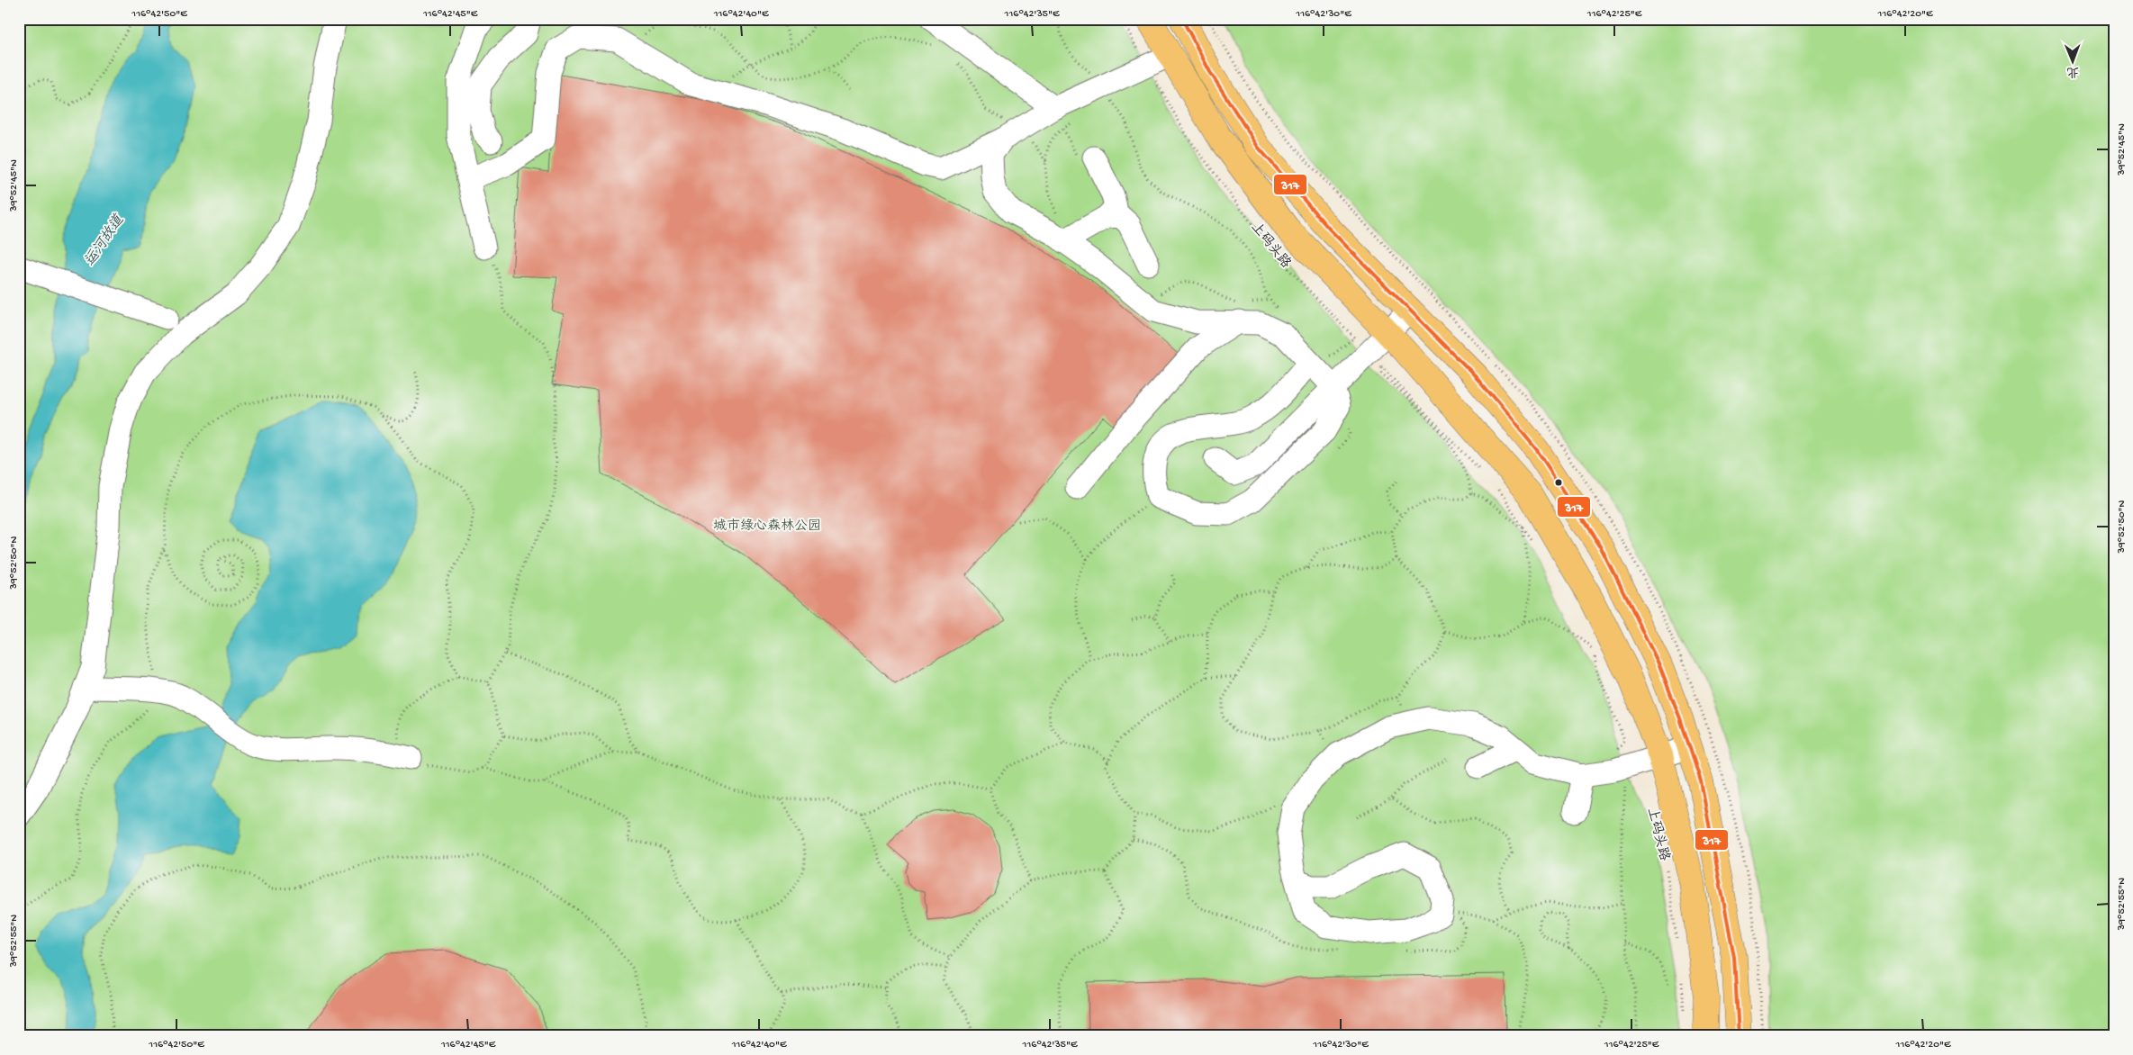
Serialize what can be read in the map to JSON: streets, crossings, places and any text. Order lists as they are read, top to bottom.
{
  "streets": {
    "main road": ["上码头路"]
  },
  "water": ["运河故道"],
  "parks": ["城市绿心森林公园"],
  "lines": ["transit line 317"],
  "north": "bottom",
  "coordinates": [
    "116°42'50\"E",
    "116°42'45\"E",
    "116°42'40\"E",
    "116°42'35\"E",
    "116°42'30\"E",
    "116°42'25\"E",
    "116°42'20\"E",
    "39°52'45\"N",
    "39°52'50\"N",
    "39°52'55\"N"
  ]
}
